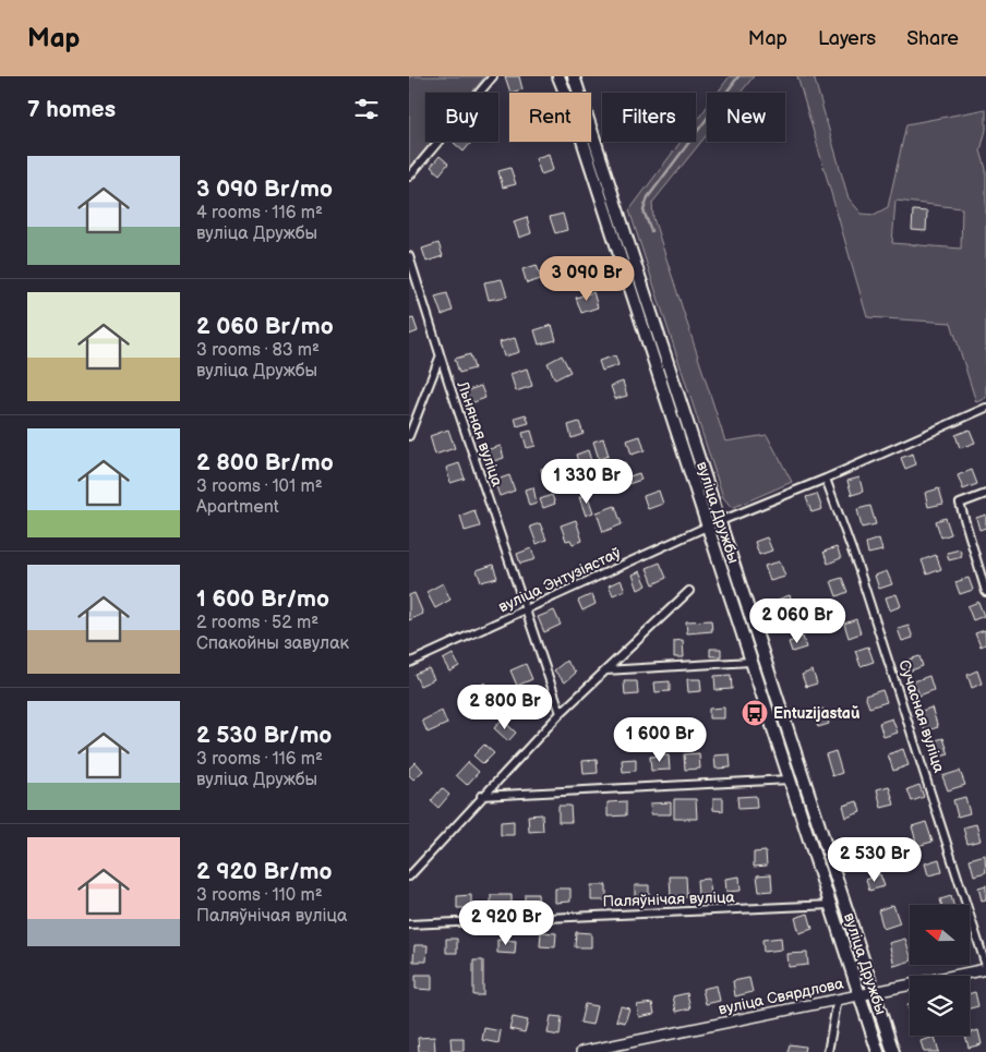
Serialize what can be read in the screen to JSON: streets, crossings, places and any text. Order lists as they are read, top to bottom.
{
  "streets": {
    "main road": ["вуліца Дружбы", "вуліца Свярдлова"],
    "street": [
      "Льняная вуліца",
      "вуліца Энтузіястаў",
      "Сучасная вуліца",
      "Паляўнічая вуліца"
    ]
  },
  "crossings": [
    ["Льняная вуліца", "вуліца Энтузіястаў"],
    ["вуліца Дружбы", "вуліца Энтузіястаў"],
    ["вуліца Дружбы", "Паляўнічая вуліца"],
    ["вуліца Дружбы", "вуліца Свярдлова"],
    ["вуліца Энтузіястаў", "Сучасная вуліца"],
    ["Сучасная вуліца", "вуліца Свярдлова"]
  ],
  "places": {
    "bus stop": ["Entuzijastaŭ"]
  },
  "north": "left",
  "page": {
    "header": "Map",
    "nav": ["Map", "Layers", "Share"],
    "heading": "7 homes",
    "chip": [
      "Buy",
      "Rent",
      "Filters",
      "New"
    ],
    "list": [
      {
        "name": "3 090 Br/mo",
        "note": "4 rooms · 116 m² · вуліца Дружбы"
      },
      {
        "name": "2 060 Br/mo",
        "note": "3 rooms · 83 m² · вуліца Дружбы"
      },
      {
        "name": "2 800 Br/mo",
        "note": "3 rooms · 101 m² · Apartment"
      },
      {
        "name": "1 600 Br/mo",
        "note": "2 rooms · 52 m² · Спакойны завулак"
      },
      {
        "name": "2 530 Br/mo",
        "note": "3 rooms · 116 m² · вуліца Дружбы"
      },
      {
        "name": "2 920 Br/mo",
        "note": "3 rooms · 110 m² · Паляўнічая вуліца"
      }
    ],
    "price": [
      "3 090 Br",
      "1 330 Br",
      "2 060 Br",
      "2 800 Br",
      "1 600 Br",
      "2 530 Br",
      "2 920 Br"
    ]
  }
}
